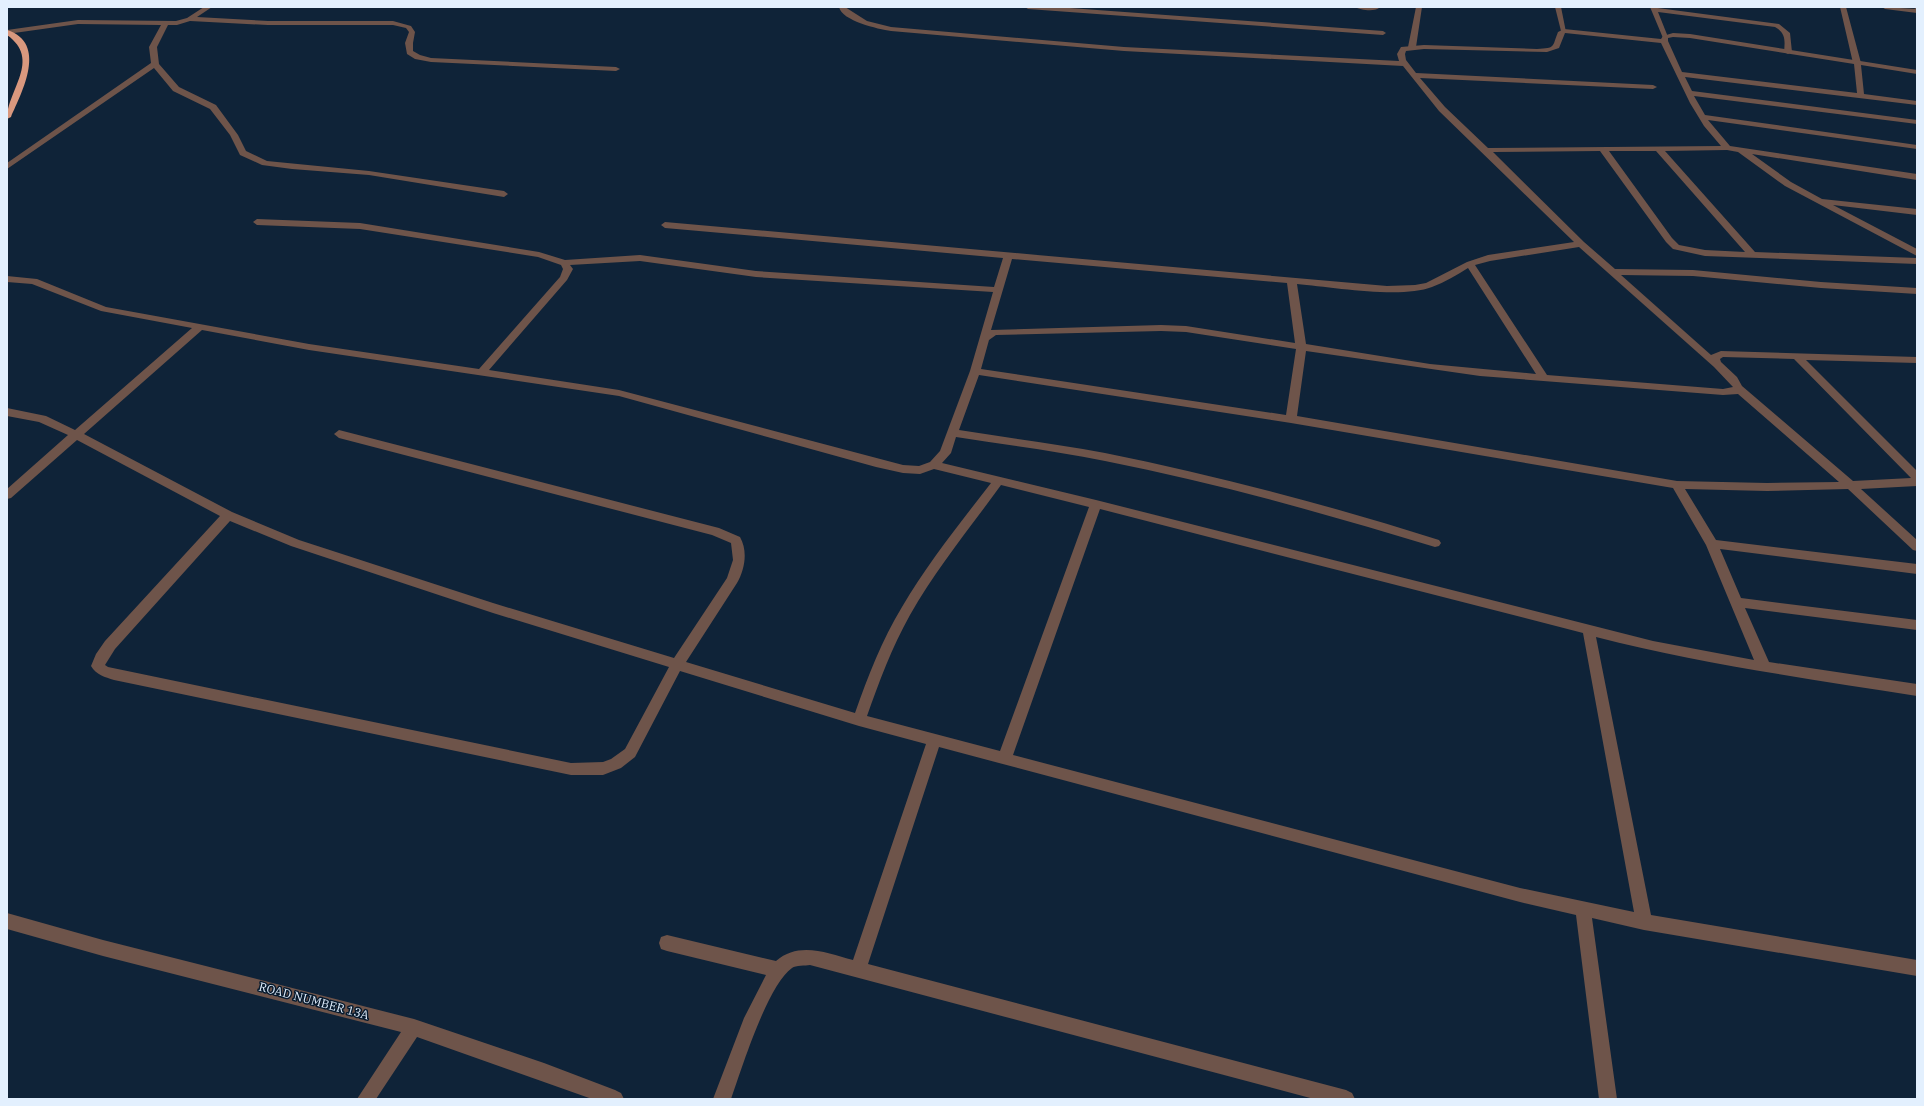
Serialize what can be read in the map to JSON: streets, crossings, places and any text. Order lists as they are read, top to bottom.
{
  "streets": {
    "street": ["ROAD NUMBER 13A"]
  }
}
